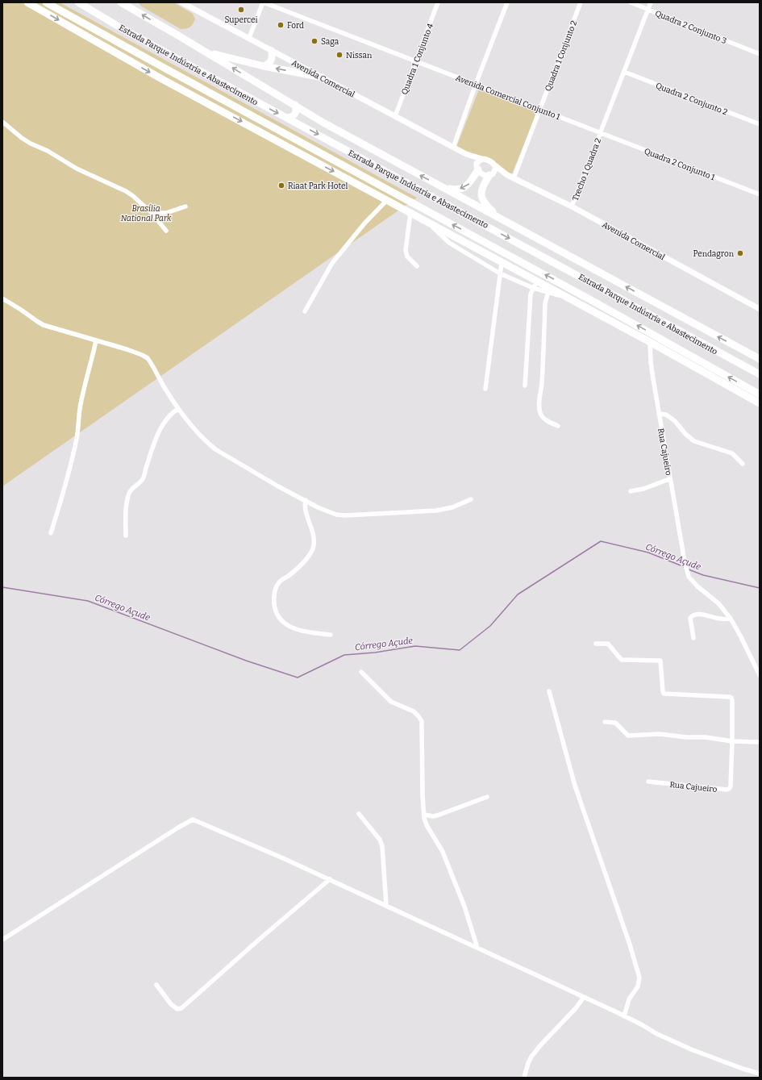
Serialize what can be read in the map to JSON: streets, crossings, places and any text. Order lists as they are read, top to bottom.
{
  "streets": {
    "main road": ["Estrada Parque Indústria e Abastecimento"],
    "street": [
      "Quadra 2 Conjunto 3",
      "Quadra 1 Conjunto 2",
      "Quadra 1 Conjunto 4",
      "Avenida Comercial",
      "Avenida Comercial Conjunto 1",
      "Quadra 2 Conjunto 2",
      "Quadra 2 Conjunto 1",
      "Trecho 1 Quadra 2",
      "Rua Cajueiro"
    ]
  },
  "crossings": [
    ["Quadra 2 Conjunto 3", "Avenida Comercial Conjunto 1"],
    ["Quadra 2 Conjunto 3", "Quadra 2 Conjunto 2"],
    ["Quadra 2 Conjunto 3", "Quadra 2 Conjunto 1"],
    ["Quadra 2 Conjunto 3", "Trecho 1 Quadra 2"],
    ["Quadra 1 Conjunto 2", "Avenida Comercial"],
    ["Quadra 1 Conjunto 2", "Avenida Comercial Conjunto 1"],
    ["Quadra 1 Conjunto 4", "Avenida Comercial"],
    ["Quadra 1 Conjunto 4", "Avenida Comercial Conjunto 1"],
    ["Avenida Comercial", "Trecho 1 Quadra 2"],
    ["Avenida Comercial Conjunto 1", "Quadra 2 Conjunto 1"],
    ["Avenida Comercial Conjunto 1", "Trecho 1 Quadra 2"],
    ["Quadra 2 Conjunto 1", "Trecho 1 Quadra 2"]
  ],
  "water": ["Córrego Açude"],
  "parks": ["Brasília National Park"],
  "places": [
    "Supercei",
    "Ford",
    "Saga",
    "Nissan",
    "Riaat Park Hotel",
    "Pendagron"
  ]
}
